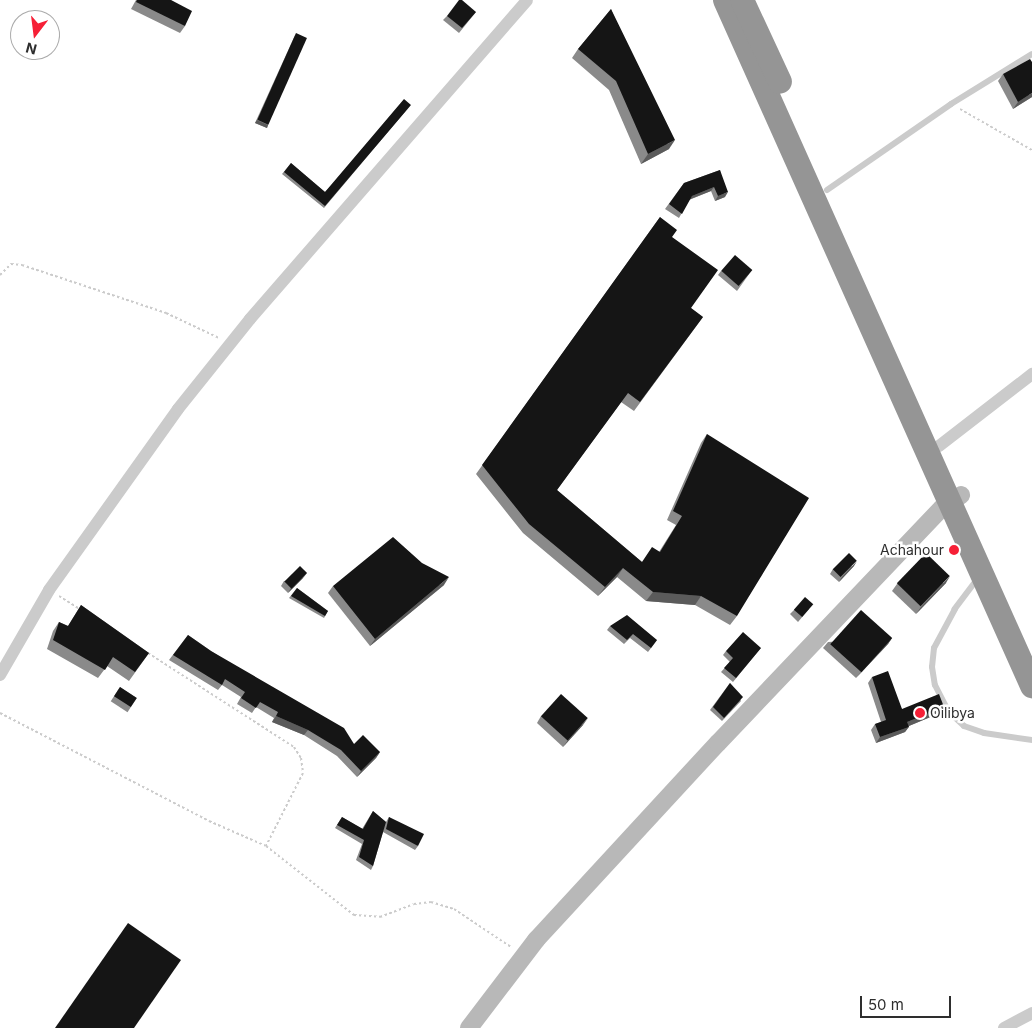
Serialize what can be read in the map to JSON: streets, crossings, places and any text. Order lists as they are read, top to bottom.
{
  "places": ["Achahour", "Oilibya"],
  "scale_bar": "50 m",
  "north": "bottom"
}
